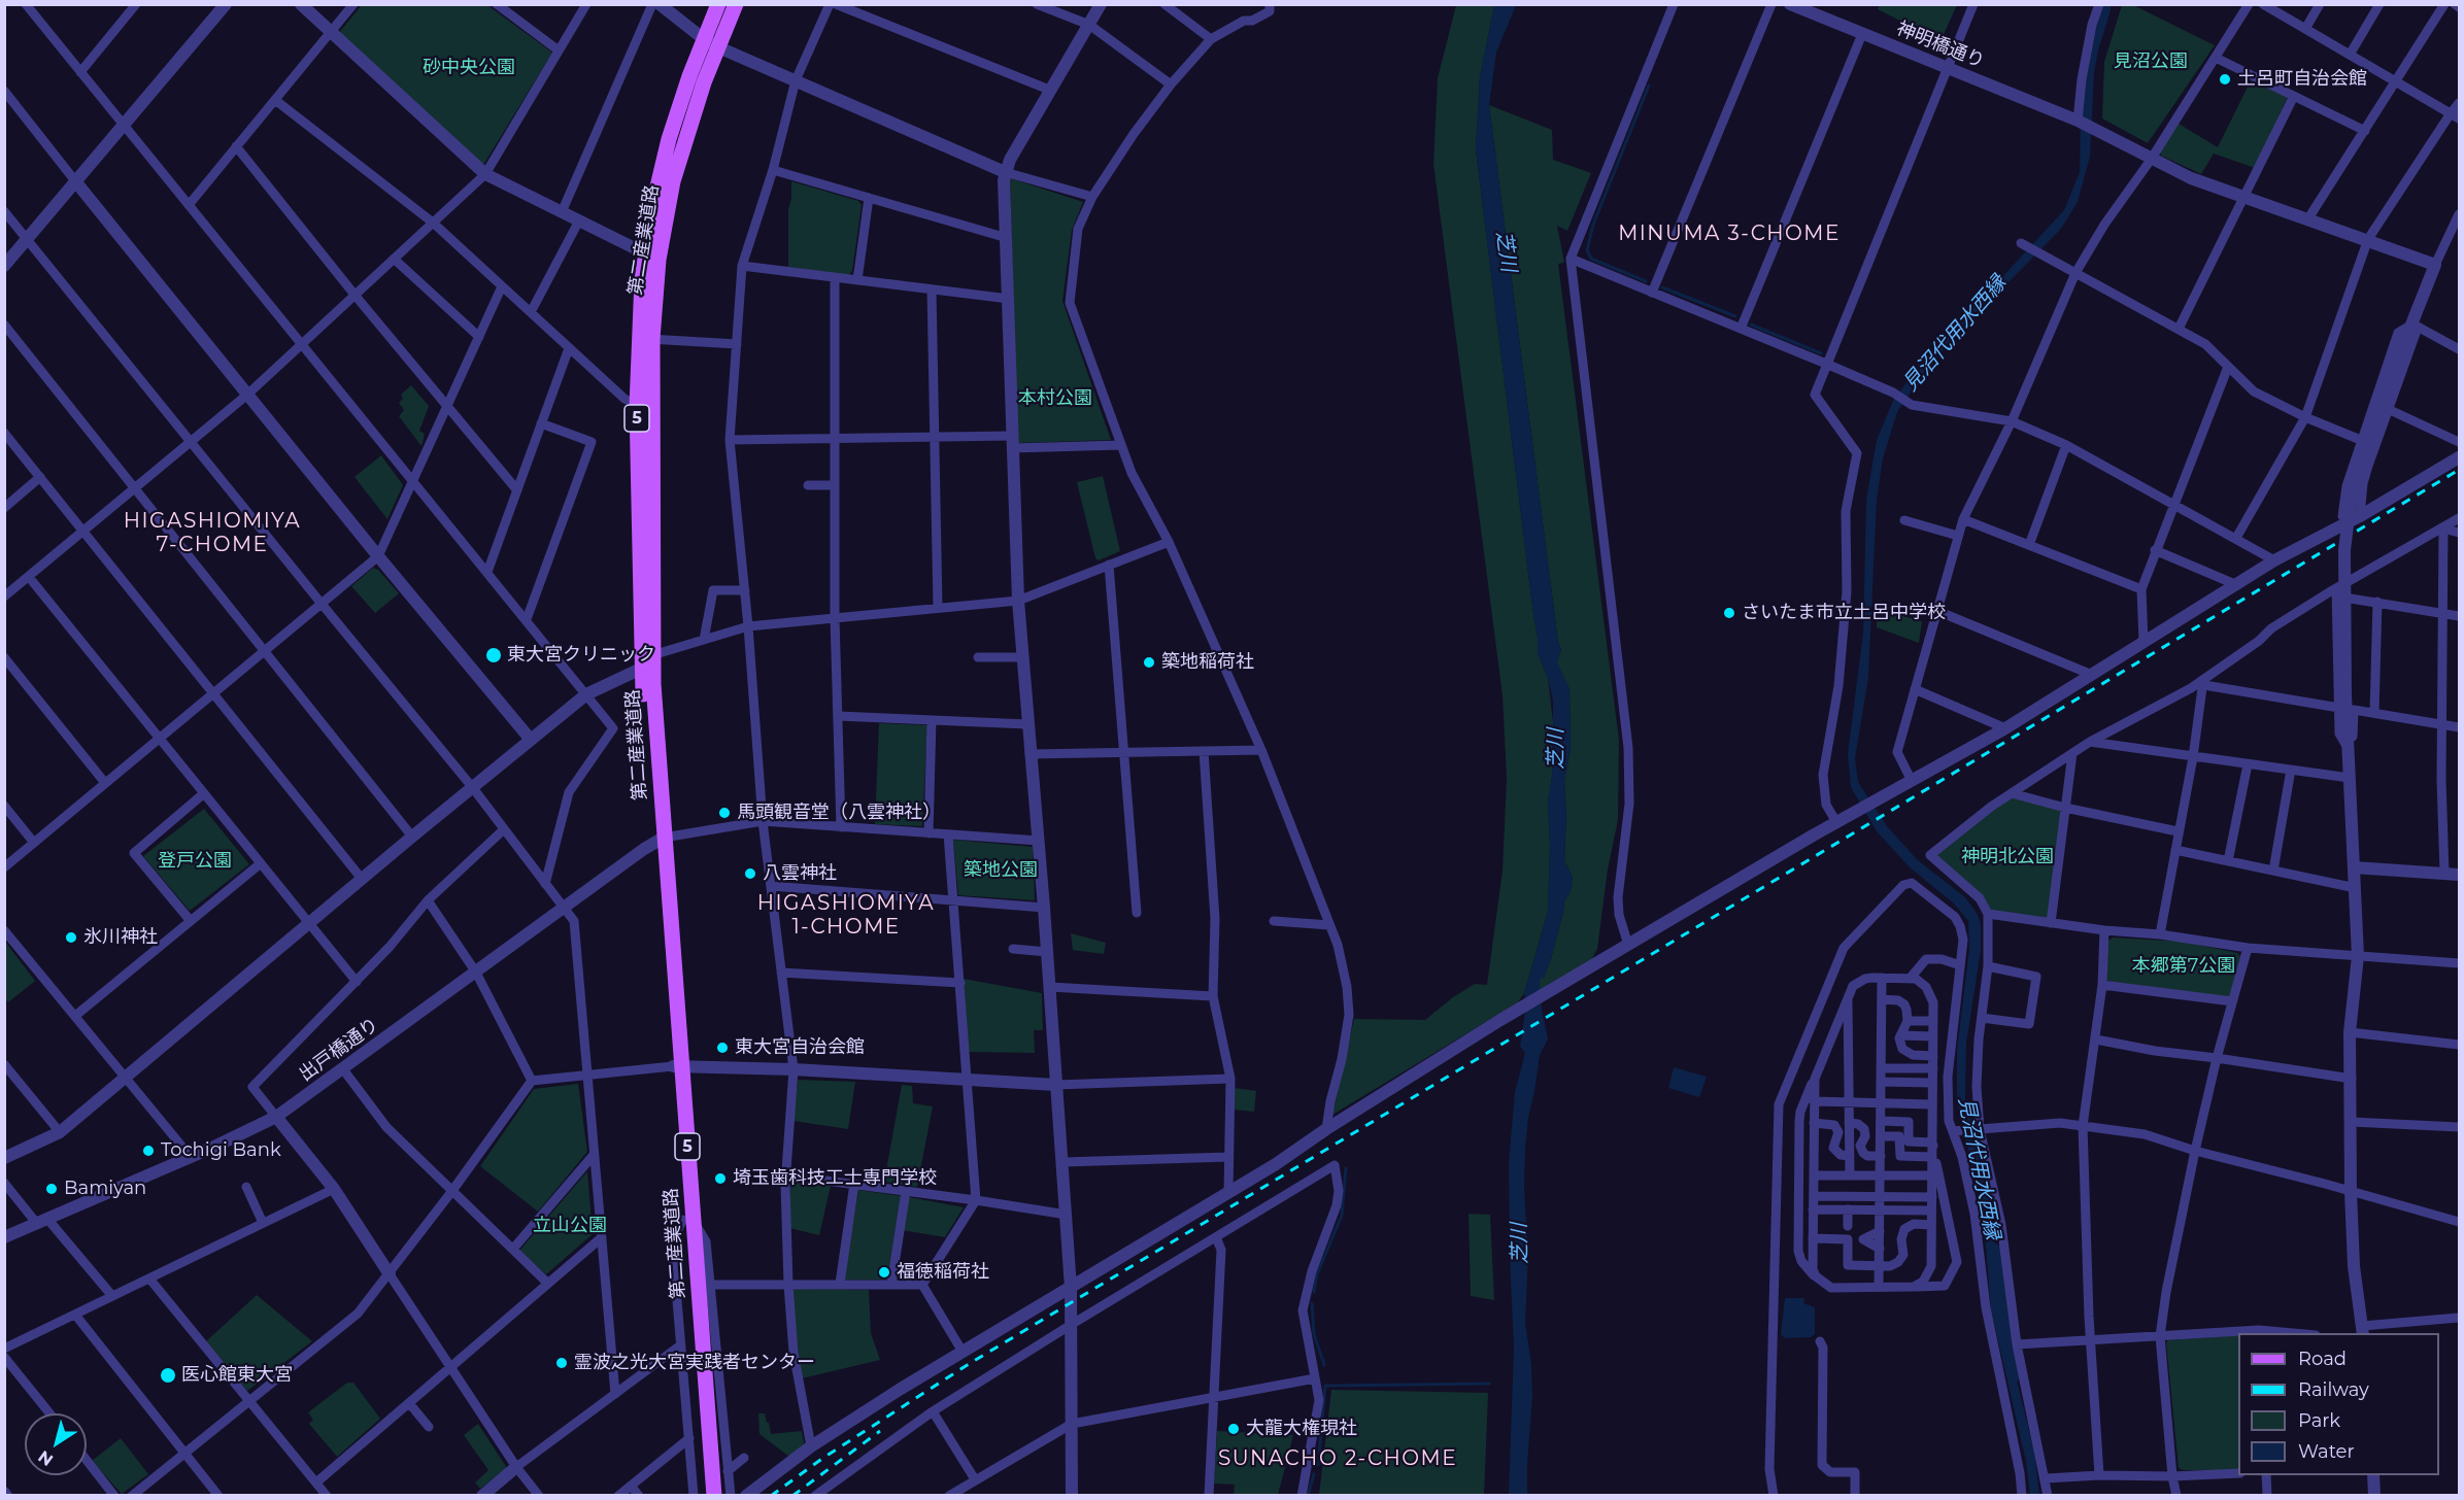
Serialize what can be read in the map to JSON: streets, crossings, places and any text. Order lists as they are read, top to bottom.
{
  "streets": {
    "main road": ["第二産業道路", "5"],
    "street": ["神明橋通り", "出戸橋通り"]
  },
  "crossings": [
    ["第二産業道路", "5"],
    ["第二産業道路", "出戸橋通り"]
  ],
  "districts": [
    "MINUMA 3-CHOME",
    "HIGASHIOMIYA 7-CHOME",
    "HIGASHIOMIYA 1-CHOME",
    "SUNACHO 2-CHOME"
  ],
  "water": ["芝川", "見沼代用水西縁"],
  "parks": [
    "見沼公園",
    "砂中央公園",
    "本村公園",
    "神明北公園",
    "登戸公園",
    "築地公園",
    "本郷第7公園",
    "立山公園"
  ],
  "places": [
    "土呂町自治会館",
    "さいたま市立土呂中学校",
    "東大宮クリニック",
    "築地稲荷社",
    "馬頭観音堂（八雲神社）",
    "八雲神社",
    "氷川神社",
    "東大宮自治会館",
    "Tochigi Bank",
    "埼玉歯科技工士専門学校",
    "Bamiyan",
    "福徳稲荷社",
    "霊波之光大宮実践者センター",
    "医心館東大宮",
    "大龍大権現社"
  ],
  "legend": [
    "Road",
    "Railway",
    "Park",
    "Water"
  ],
  "north": "bottom left"
}
